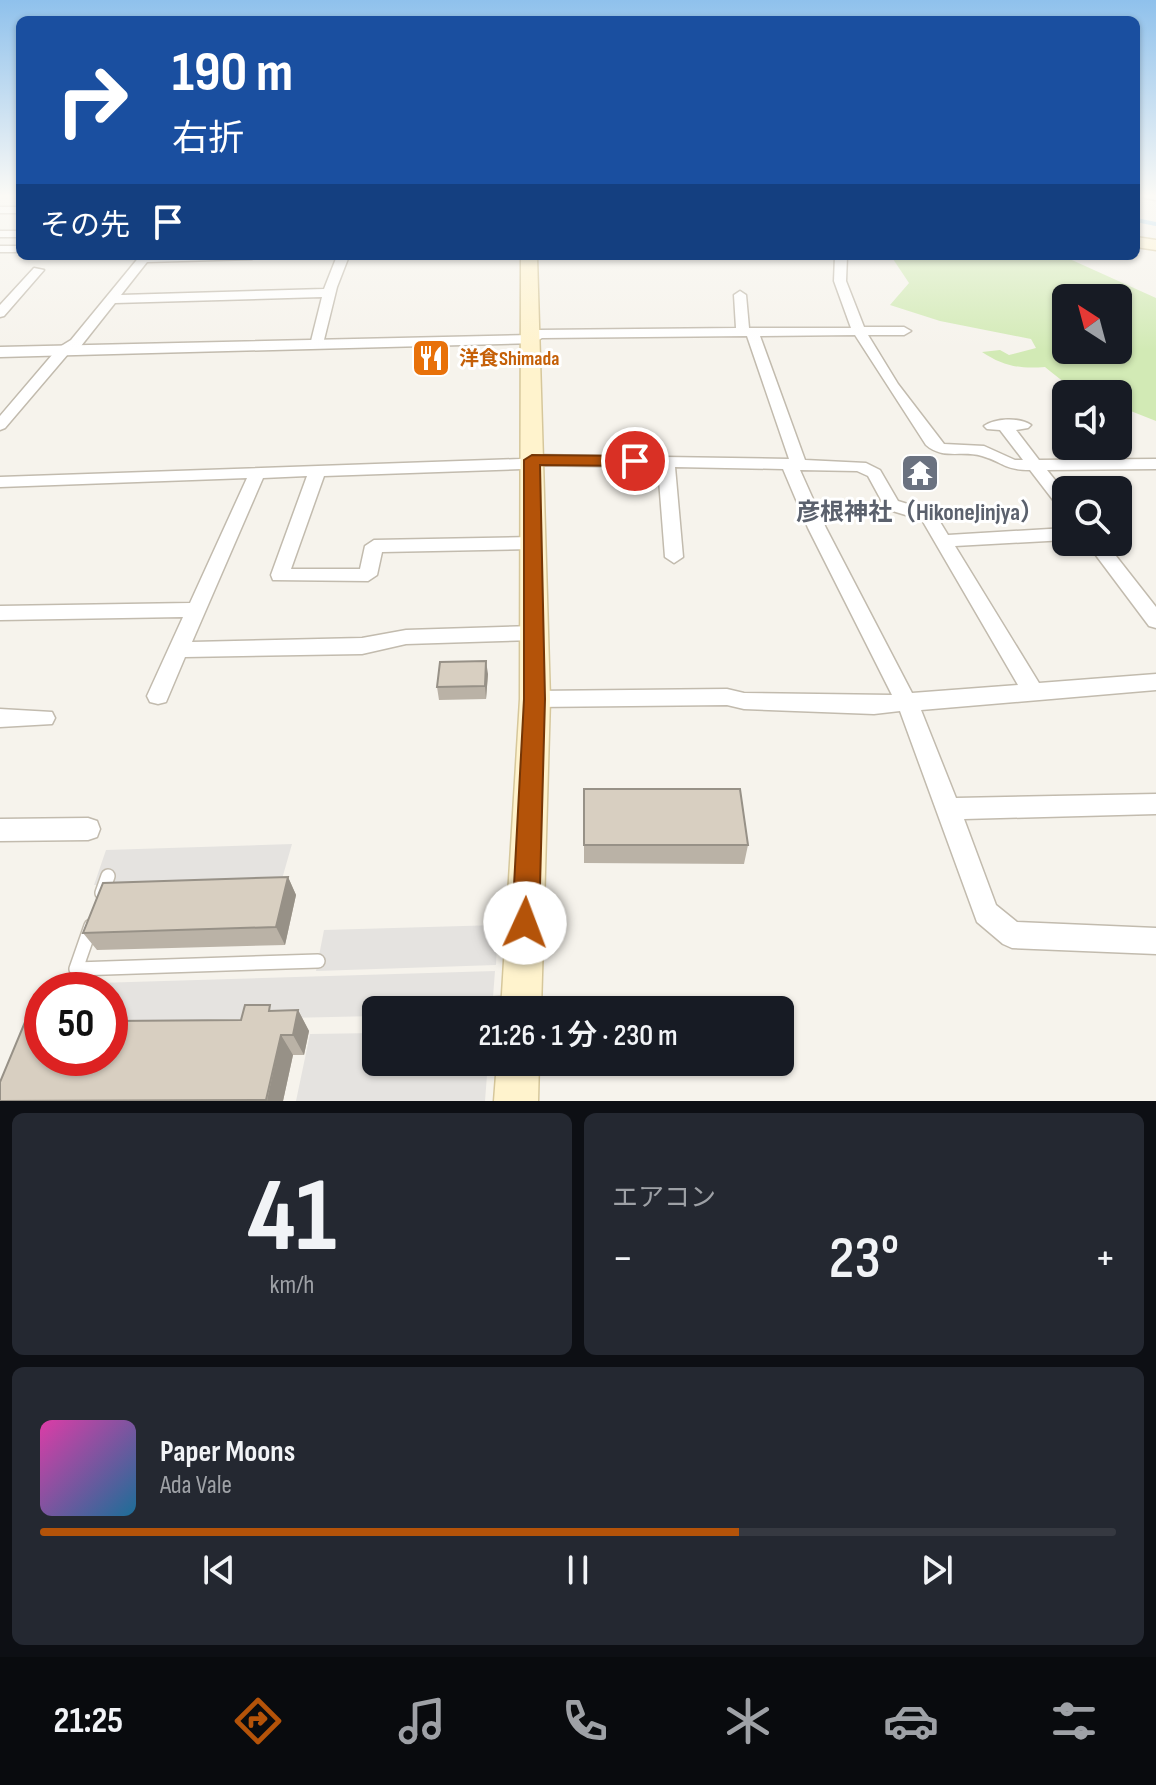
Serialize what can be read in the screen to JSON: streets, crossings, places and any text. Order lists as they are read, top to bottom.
{
  "places": {
    "restaurant": ["洋食Shimada"],
    "temple": ["彦根神社（HikoneJinjya）"]
  },
  "north": "top left",
  "page": {
    "turn": ["190 m", "右折"],
    "then": "その先",
    "limit": "50",
    "trip": "21:26 · 1 分 · 230 m",
    "tile": [
      ["41", "km/h"],
      "エアコン"
    ],
    "heat": ["−", "23°", "+"],
    "song": ["Paper Moons", "Ada Vale"],
    "tabs": "21:25"
  }
}
